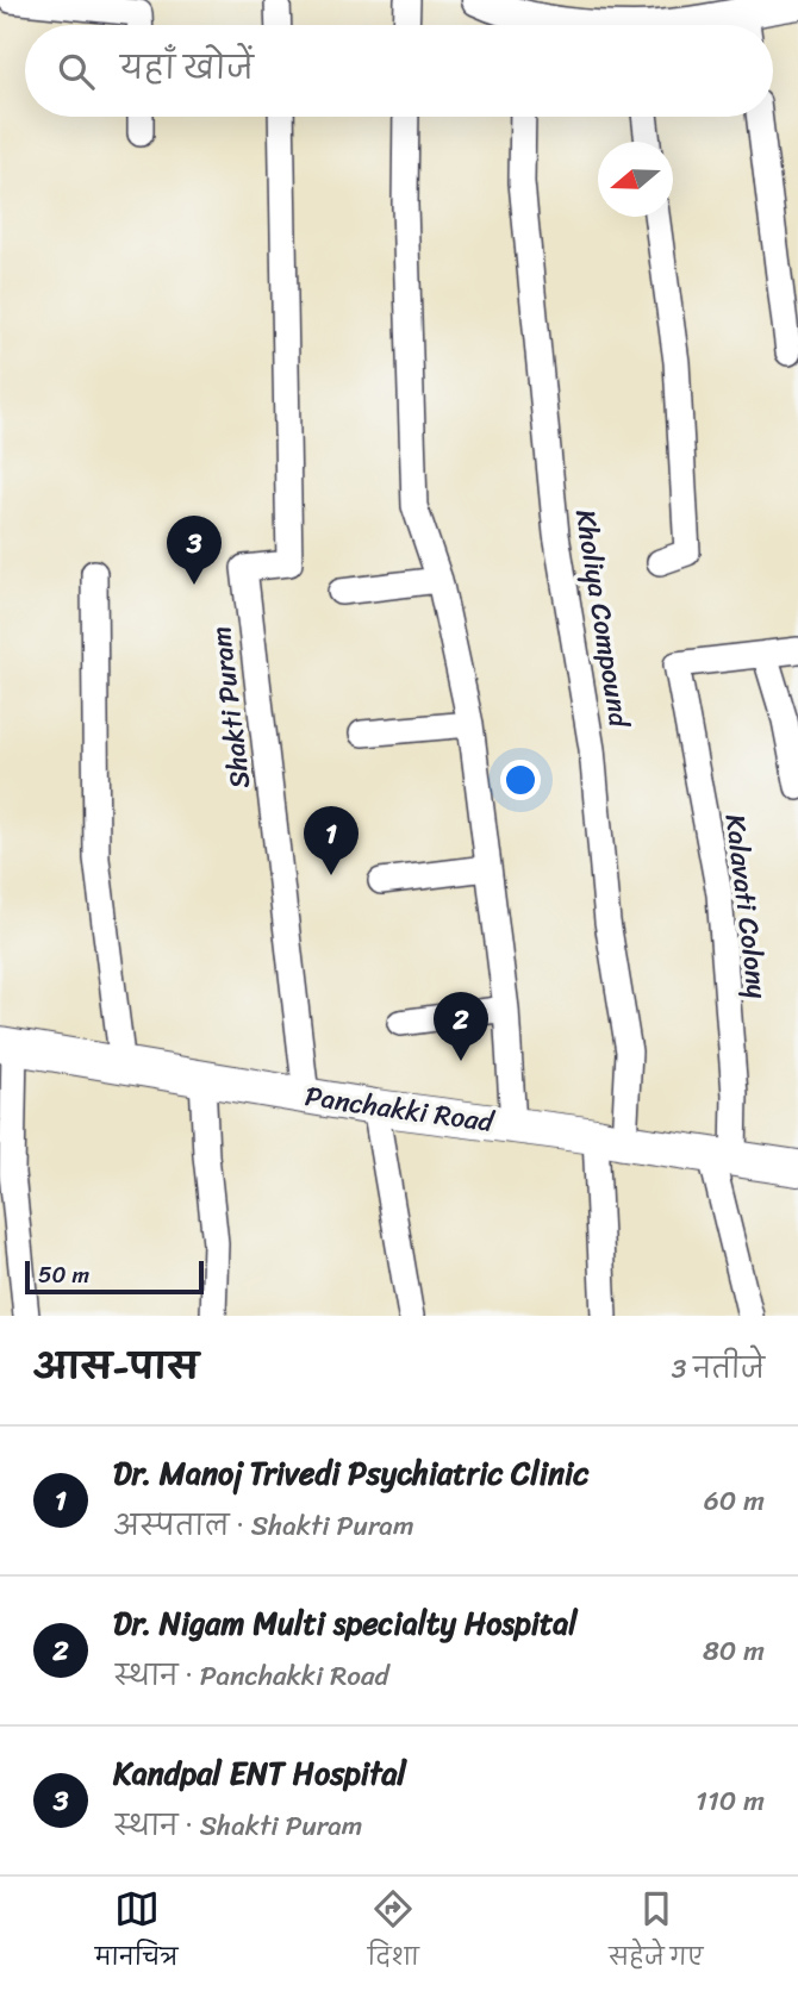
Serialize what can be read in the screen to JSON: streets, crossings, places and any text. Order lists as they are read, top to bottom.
{
  "streets": {
    "main road": ["Panchakki Road"],
    "street": ["Kholiya Compound", "Shakti Puram", "Kalavati Colony"]
  },
  "crossings": [
    ["Kholiya Compound", "Panchakki Road"],
    ["Shakti Puram", "Panchakki Road"],
    ["Kalavati Colony", "Panchakki Road"]
  ],
  "scale_bar": "50 m",
  "north": "left",
  "page": {
    "search": "यहाँ खोजें",
    "pins": ["3", "1", "2"],
    "scale": "50 m",
    "heading": ["आस-पास", "3 नतीजे"],
    "list": [
      {
        "mark": "1",
        "name": "Dr. Manoj Trivedi Psychiatric Clinic",
        "note": "अस्पताल · Shakti Puram",
        "value": "60 m"
      },
      {
        "mark": "2",
        "name": "Dr. Nigam Multi specialty Hospital",
        "note": "स्थान · Panchakki Road",
        "value": "80 m"
      },
      {
        "mark": "3",
        "name": "Kandpal ENT Hospital",
        "note": "स्थान · Shakti Puram",
        "value": "110 m"
      }
    ],
    "nav": ["मानचित्र", "दिशा", "सहेजे गए"]
  }
}
